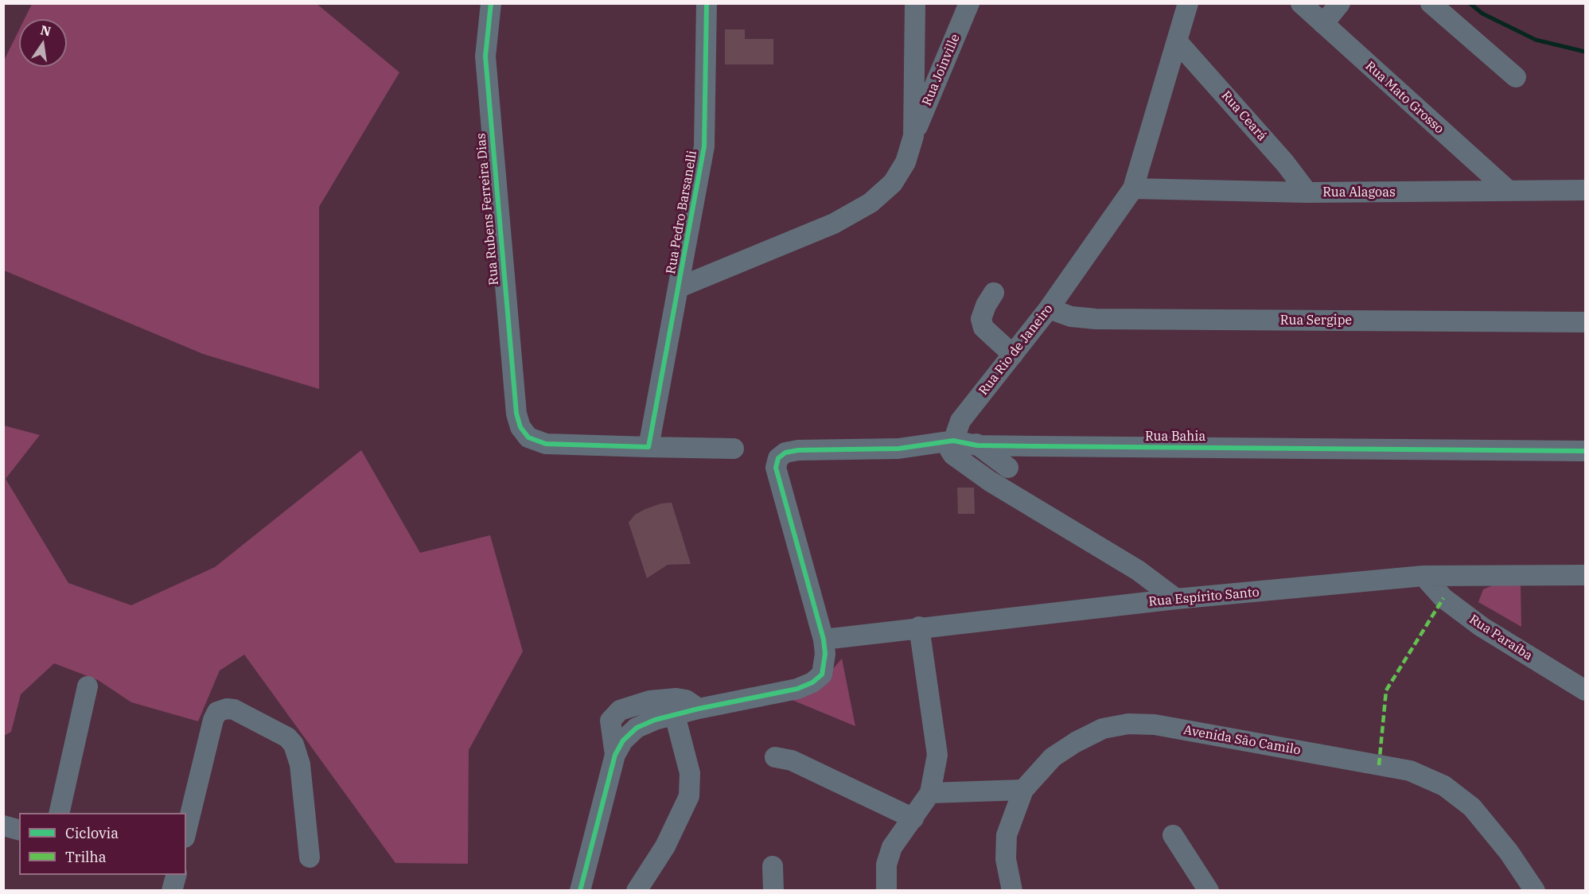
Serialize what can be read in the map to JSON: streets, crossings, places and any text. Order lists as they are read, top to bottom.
{
  "streets": {
    "street": [
      "Rua Joinville",
      "Rua Mato Grosso",
      "Rua Ceará",
      "Rua Alagoas",
      "Rua Rubens Ferreira Dias",
      "Rua Pedro Barsanelli",
      "Rua Sergipe",
      "Rua Rio de Janeiro",
      "Rua Bahia",
      "Rua Espírito Santo",
      "Rua Paraíba",
      "Avenida São Camilo"
    ]
  },
  "crossings": [
    ["Rua Mato Grosso", "Rua Alagoas"],
    ["Rua Ceará", "Rua Alagoas"],
    ["Rua Ceará", "Rua Rio de Janeiro"],
    ["Rua Alagoas", "Rua Rio de Janeiro"],
    ["Rua Rubens Ferreira Dias", "Rua Pedro Barsanelli"],
    ["Rua Sergipe", "Rua Rio de Janeiro"],
    ["Rua Rio de Janeiro", "Rua Bahia"],
    ["Rua Bahia", "Rua Espírito Santo"],
    ["Rua Espírito Santo", "Rua Paraíba"]
  ],
  "legend": ["Ciclovia", "Trilha"],
  "north": "top"
}
